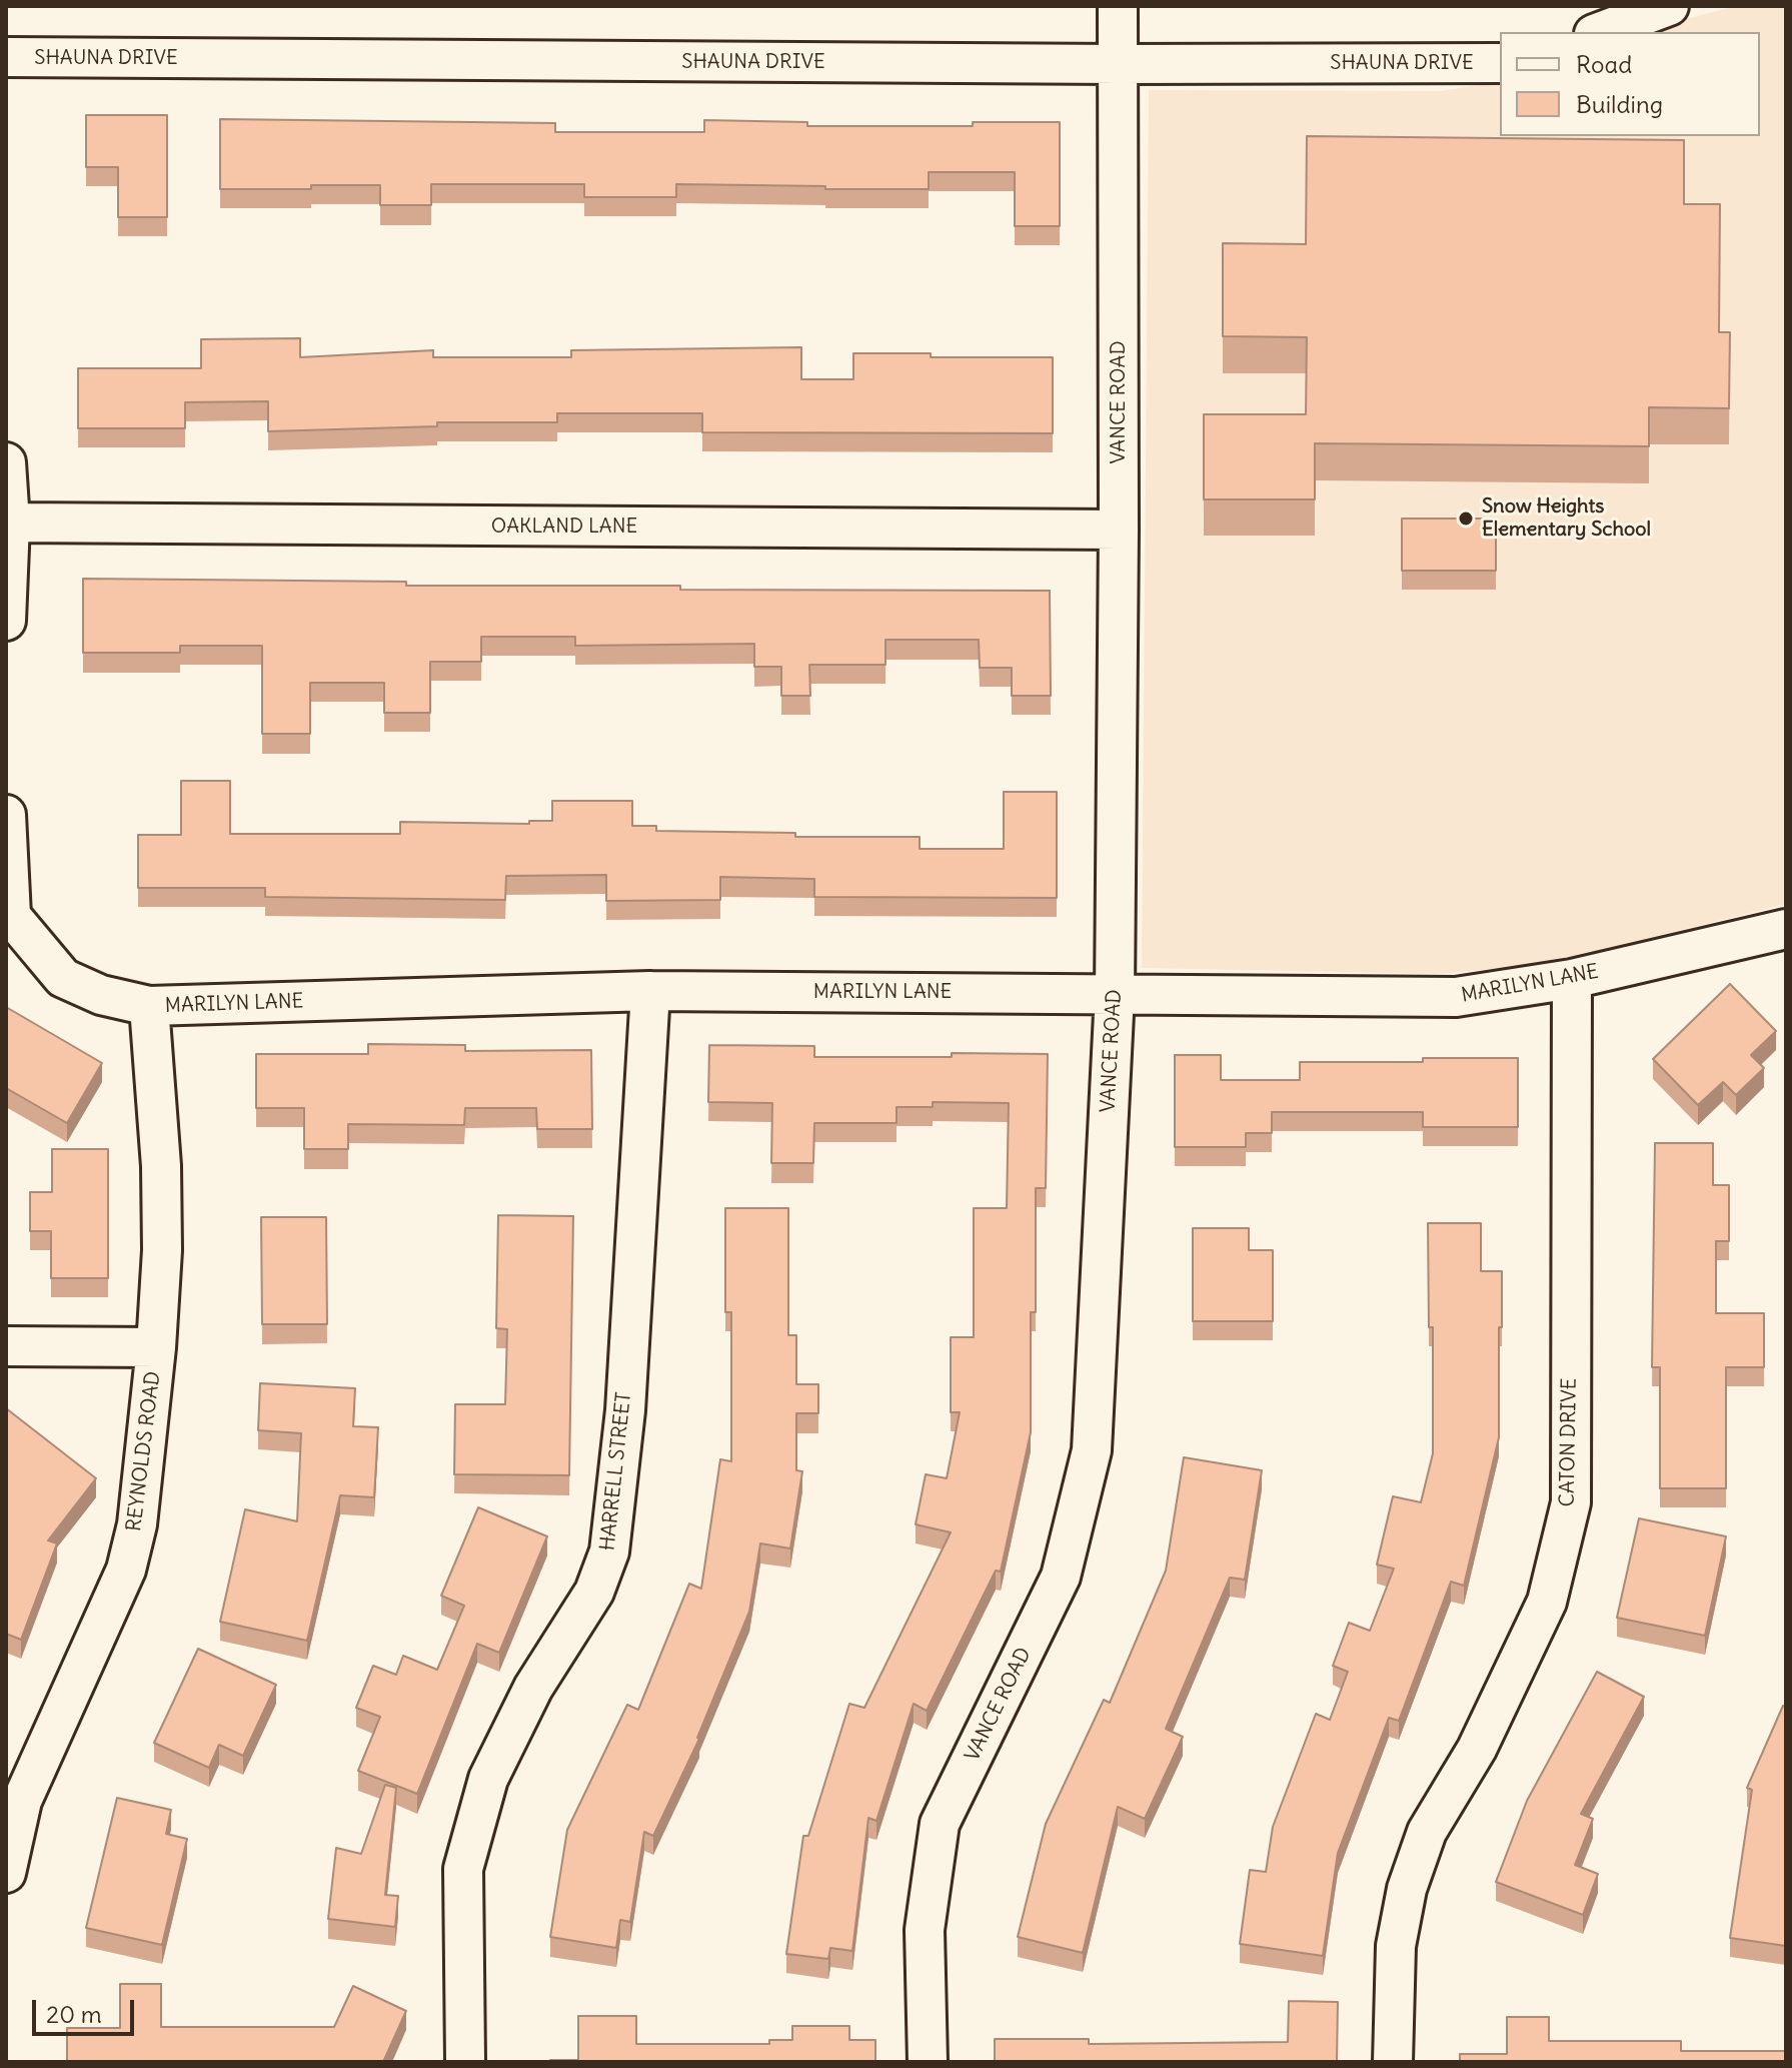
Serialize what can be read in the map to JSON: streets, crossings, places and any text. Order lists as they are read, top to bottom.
{
  "streets": {
    "street": [
      "SHAUNA DRIVE",
      "VANCE ROAD",
      "OAKLAND LANE",
      "MARILYN LANE",
      "CATON DRIVE",
      "REYNOLDS ROAD",
      "HARRELL STREET"
    ]
  },
  "crossings": [
    ["SHAUNA DRIVE", "VANCE ROAD"],
    ["VANCE ROAD", "OAKLAND LANE"],
    ["VANCE ROAD", "MARILYN LANE"],
    ["MARILYN LANE", "CATON DRIVE"],
    ["MARILYN LANE", "REYNOLDS ROAD"],
    ["MARILYN LANE", "HARRELL STREET"]
  ],
  "places": ["Snow Heights Elementary School"],
  "legend": ["Road", "Building"],
  "scale_bar": "20 m"
}
